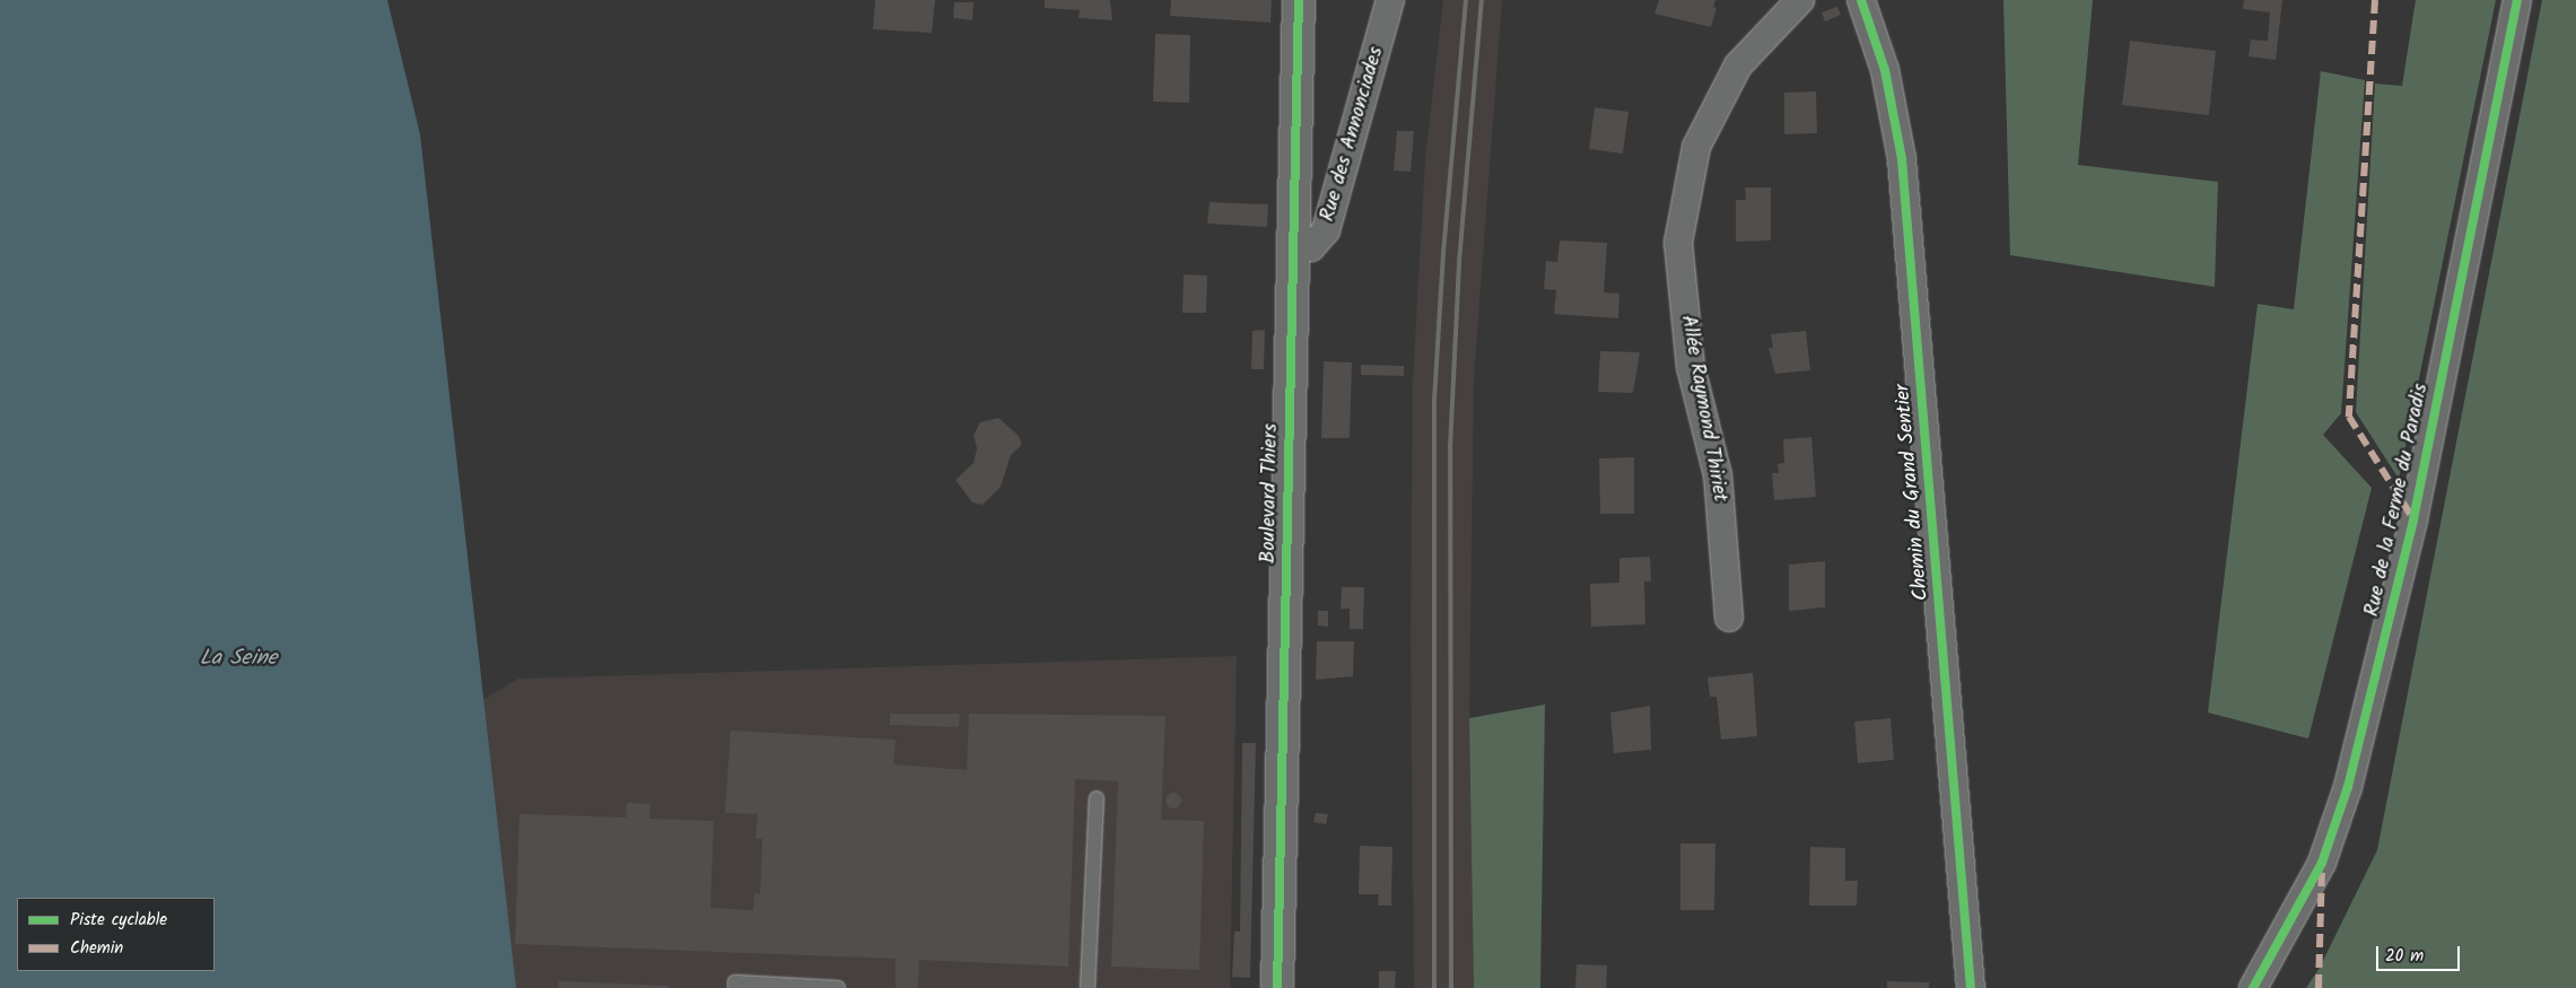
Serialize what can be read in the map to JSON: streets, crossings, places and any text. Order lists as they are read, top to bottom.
{
  "streets": {
    "main road": ["Boulevard Thiers"],
    "street": [
      "Rue des Annonciades",
      "Allée Raymond Thiriet",
      "Chemin du Grand Sentier",
      "Rue de la Ferme du Paradis"
    ]
  },
  "crossings": [
    ["Rue des Annonciades", "Boulevard Thiers"]
  ],
  "water": ["La Seine"],
  "legend": ["Piste cyclable", "Chemin"],
  "scale_bar": "20 m"
}
